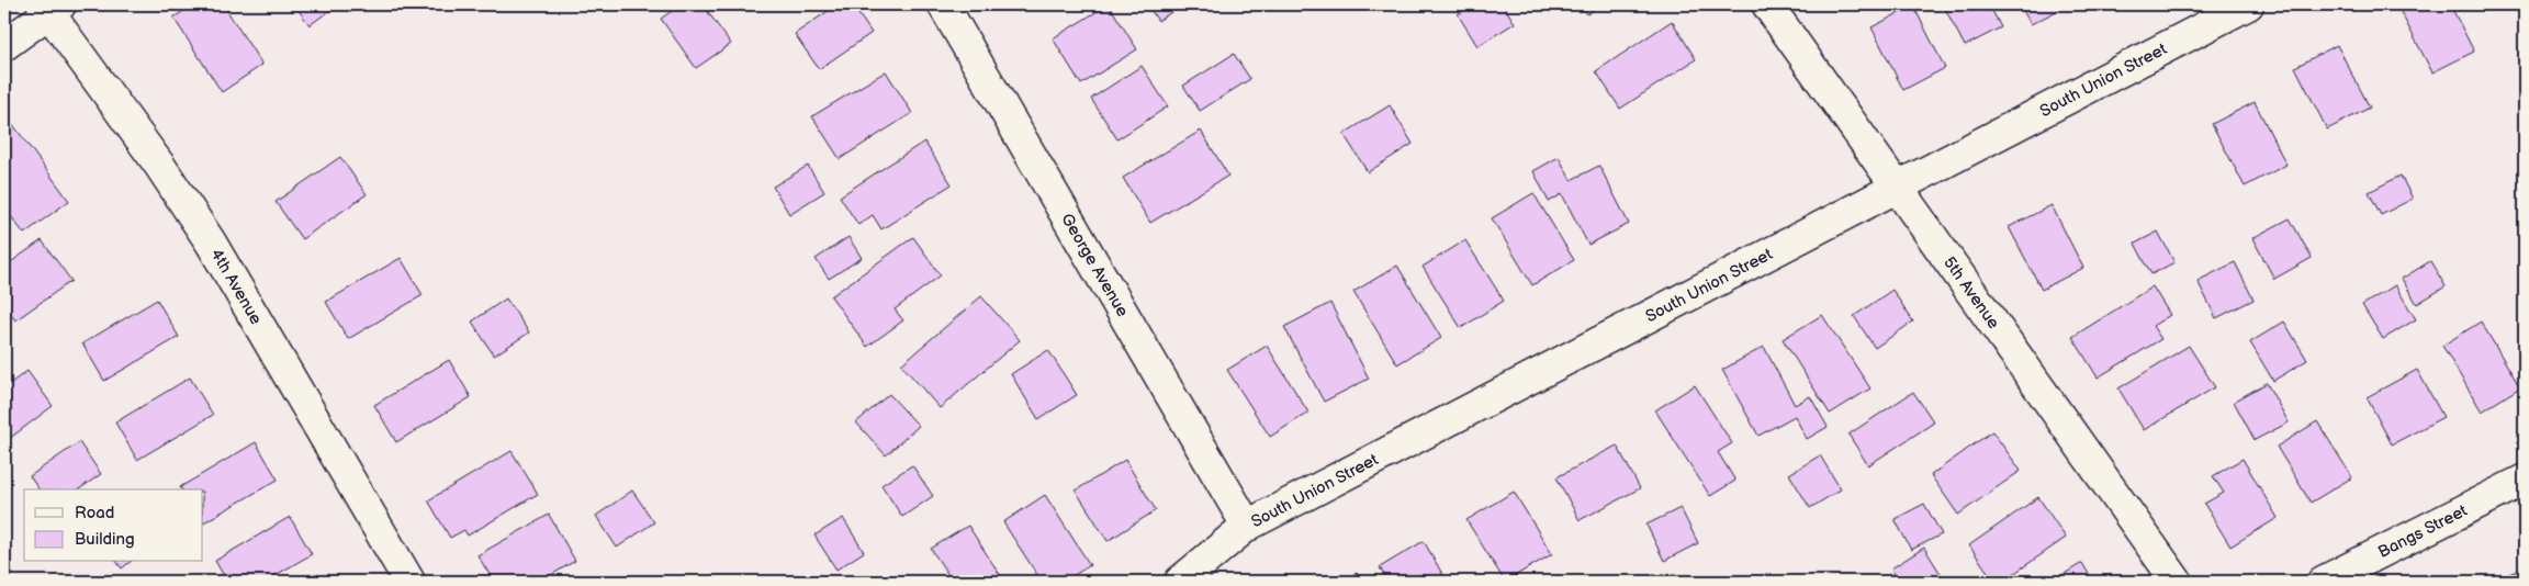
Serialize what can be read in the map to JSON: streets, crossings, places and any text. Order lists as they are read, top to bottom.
{
  "streets": {
    "street": [
      "South Union Street",
      "George Avenue",
      "4th Avenue",
      "5th Avenue",
      "Bangs Street"
    ]
  },
  "crossings": [
    ["South Union Street", "George Avenue"],
    ["South Union Street", "5th Avenue"]
  ],
  "legend": ["Road", "Building"]
}
